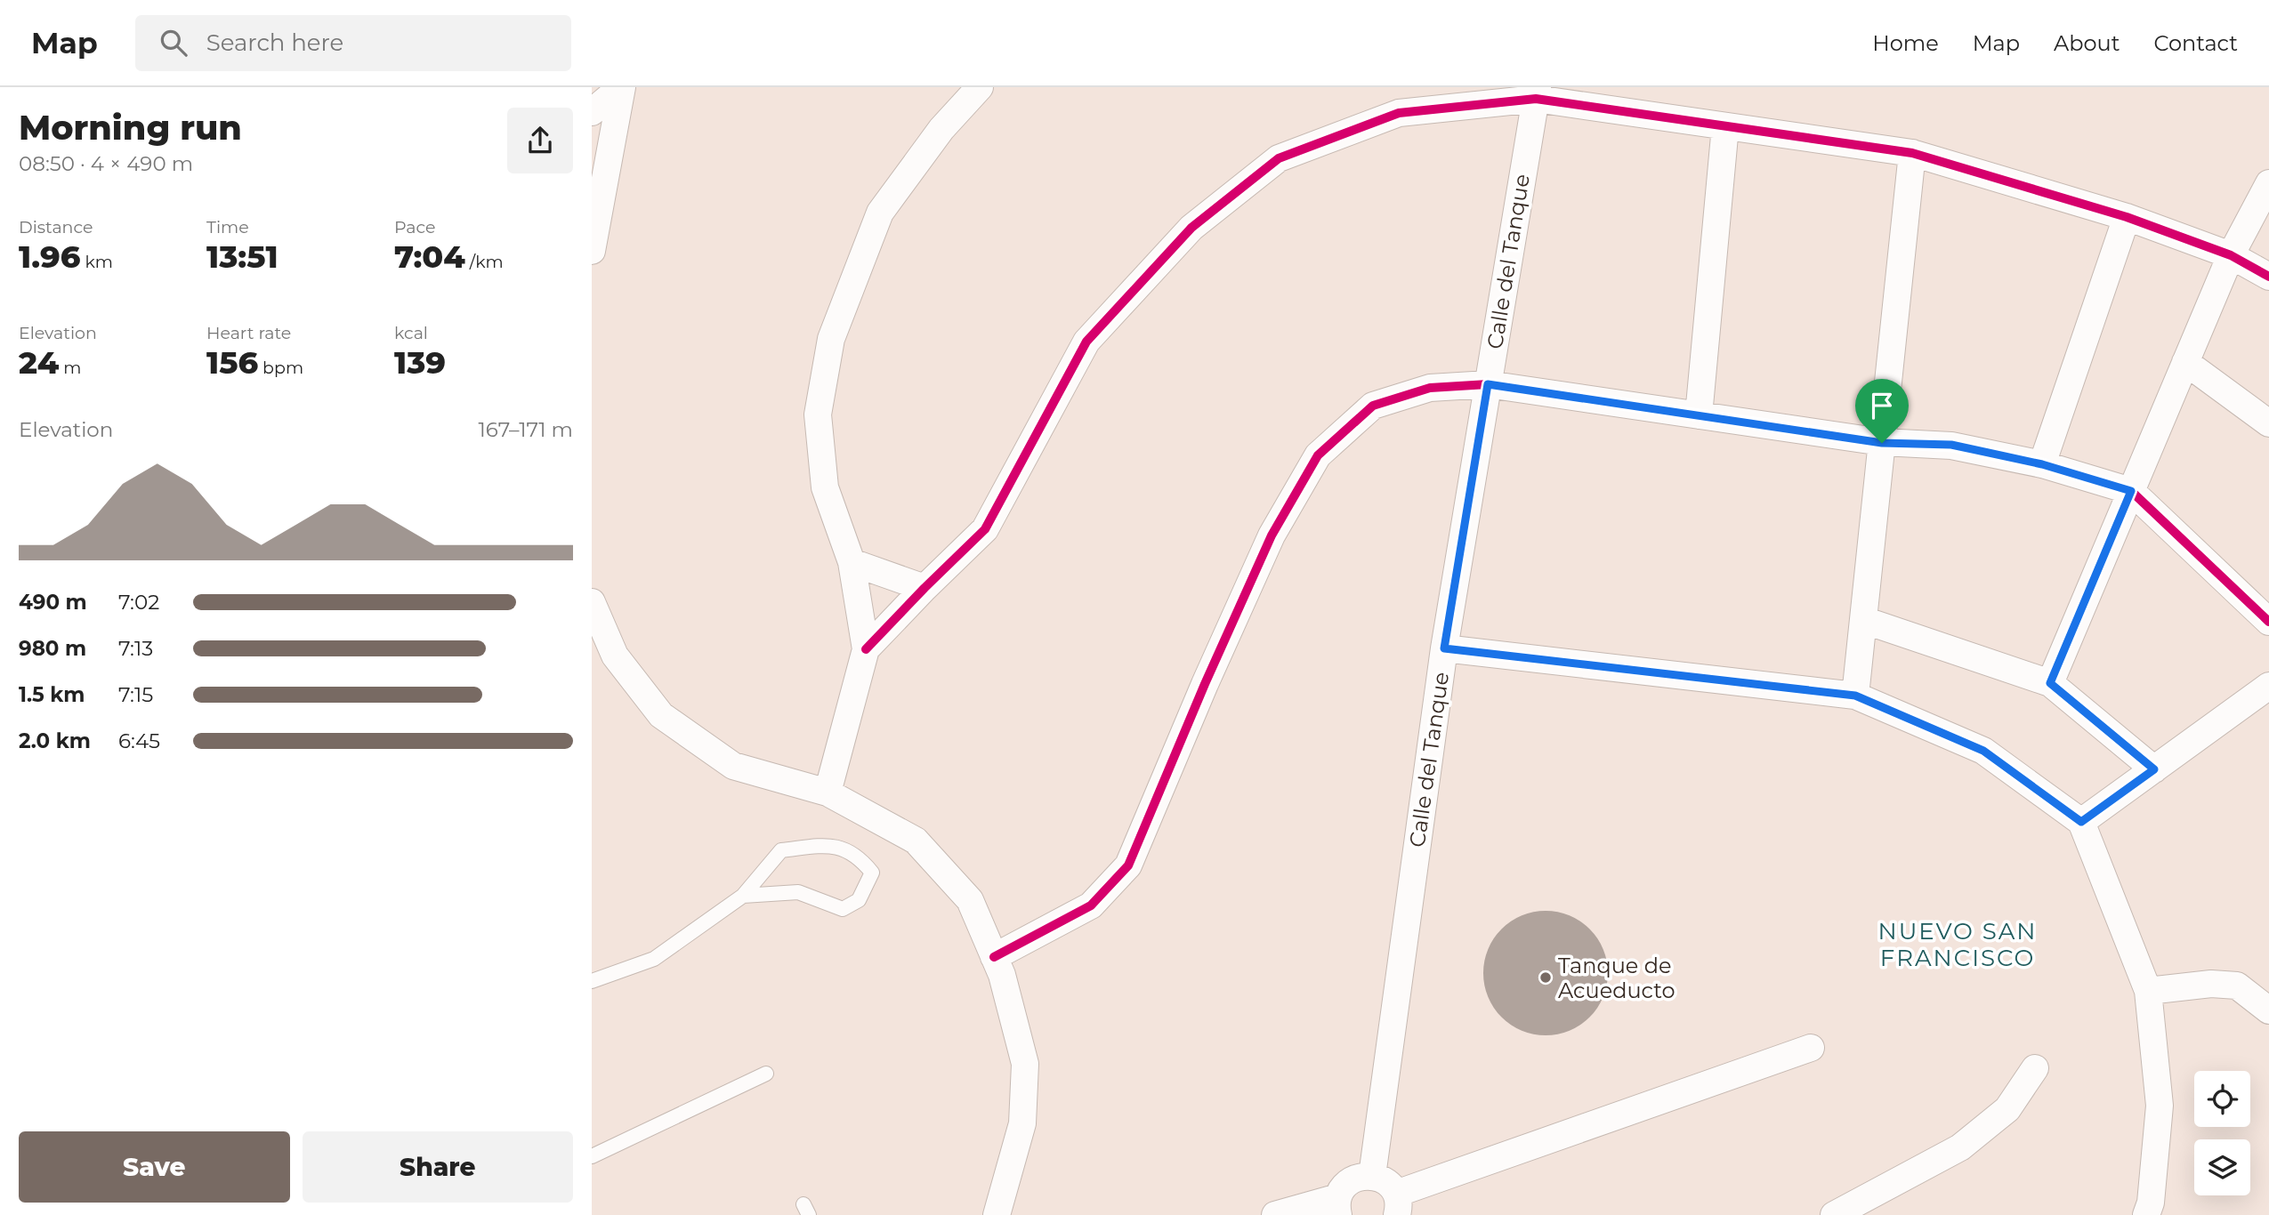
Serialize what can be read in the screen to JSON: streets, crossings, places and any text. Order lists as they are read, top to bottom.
{
  "streets": {
    "street": ["Calle del Tanque"]
  },
  "districts": ["NUEVO SAN FRANCISCO"],
  "places": ["Tanque de Acueducto"],
  "page": {
    "header": "Map",
    "search": "Search here",
    "nav": [
      "Home",
      "Map",
      "About",
      "Contact"
    ],
    "heading": ["Morning run", "08:50 · 4 × 490 m"],
    "stats": [
      ["Distance", "1.96 km"],
      ["Time", "13:51"],
      ["Pace", "7:04 /km"],
      ["Elevation", "24 m"],
      ["Heart rate", "156 bpm"],
      ["kcal", "139"]
    ],
    "chart": ["Elevation", "167–171 m"],
    "list": [
      {
        "name": "490 m",
        "note": "7:02"
      },
      {
        "name": "980 m",
        "note": "7:13"
      },
      {
        "name": "1.5 km",
        "note": "7:15"
      },
      {
        "name": "2.0 km",
        "note": "6:45"
      }
    ],
    "buttons": ["Save", "Share"]
  }
}
